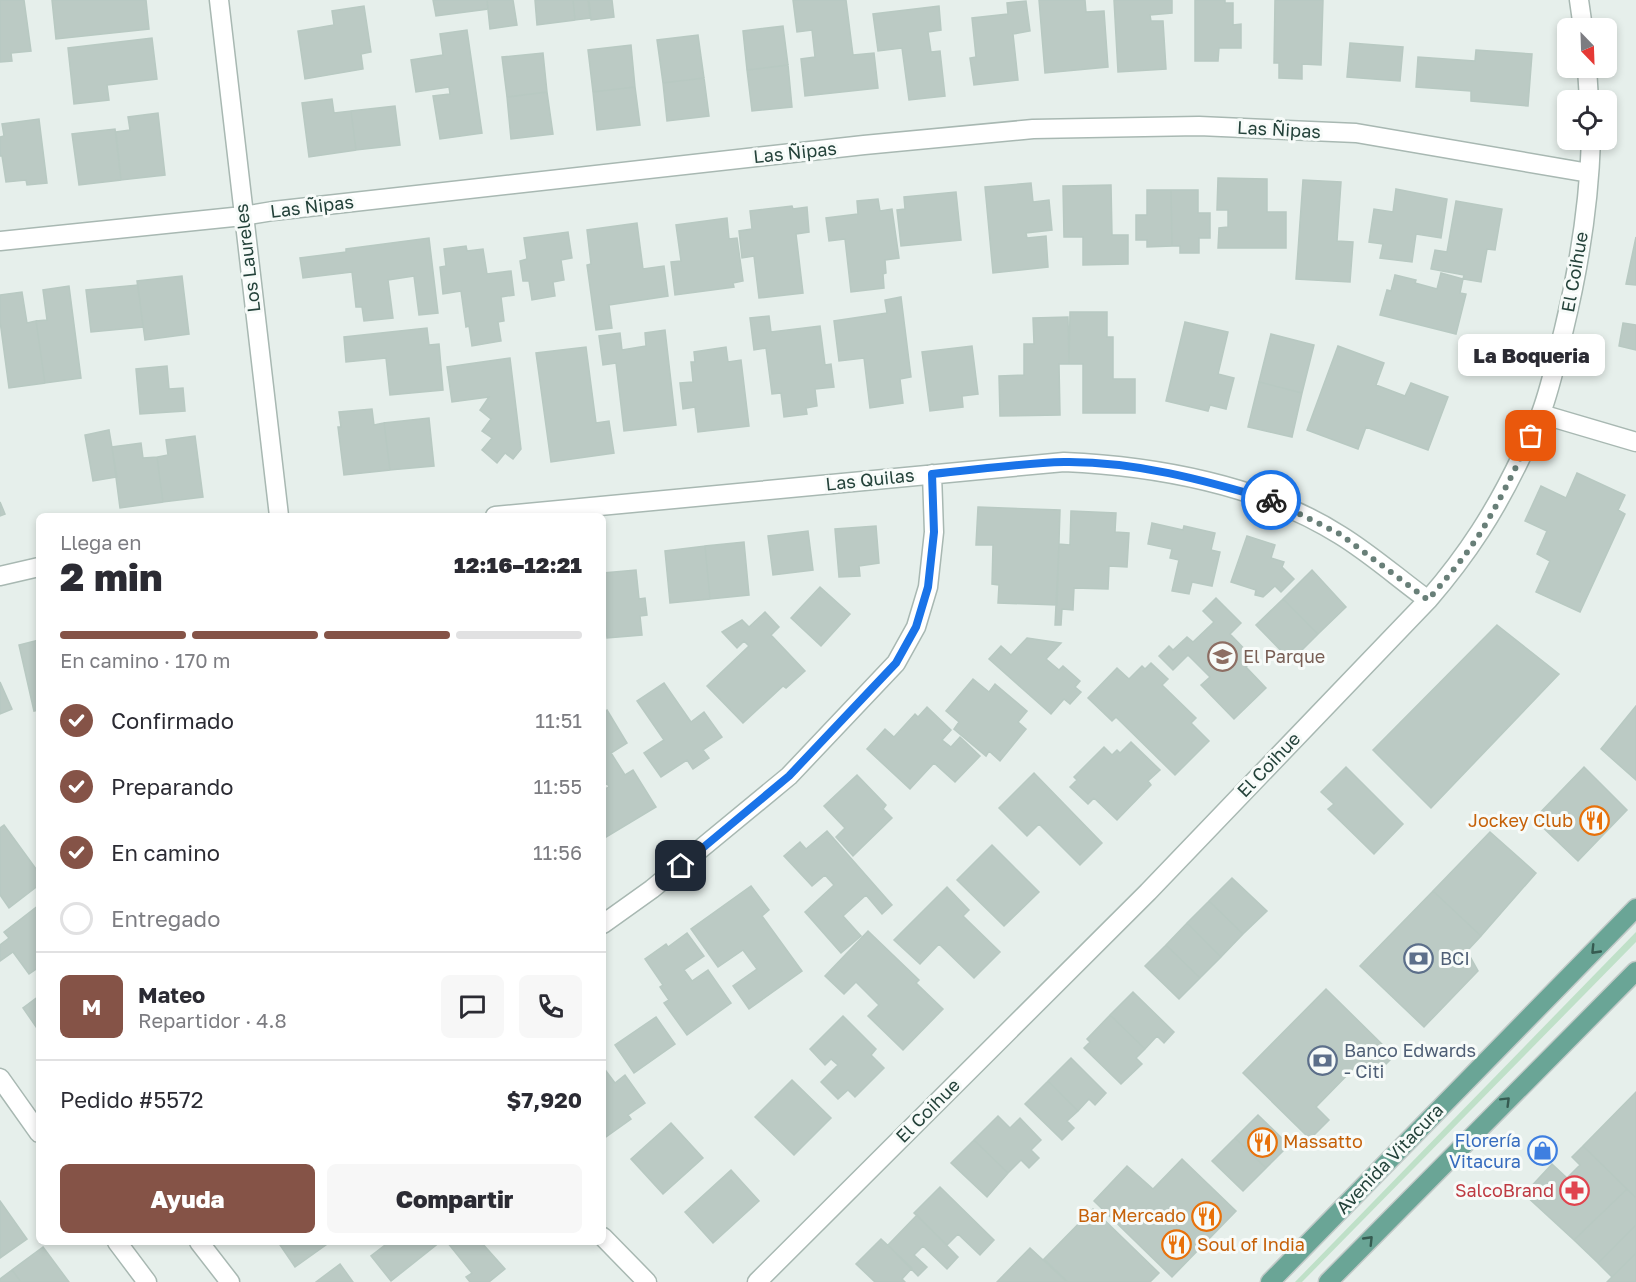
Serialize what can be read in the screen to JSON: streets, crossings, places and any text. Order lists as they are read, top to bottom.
{
  "streets": {
    "main road": ["Avenida Vitacura"],
    "street": [
      "Las Ñipas",
      "Los Laureles",
      "El Coihue",
      "Las Quilas"
    ]
  },
  "crossings": [
    ["Las Ñipas", "Los Laureles"],
    ["Las Ñipas", "El Coihue"],
    ["El Coihue", "Las Quilas"]
  ],
  "places": {
    "other": ["La Boqueria"],
    "school or university": ["El Parque"],
    "restaurant": [
      "Jockey Club",
      "Massatto",
      "Bar Mercado",
      "Soul of India"
    ],
    "bank": ["BCI", "Banco Edwards - Citi"],
    "shop": ["Florería Vitacura"],
    "pharmacy": ["SalcoBrand"]
  },
  "north": "bottom right",
  "page": {
    "bubble": "La Boqueria",
    "heading": ["2 min", "Llega en", "12:16–12:21"],
    "panel": [
      "Mateo",
      "Repartidor · 4.8",
      "Pedido #5572",
      "$7,920"
    ],
    "bar": "En camino · 170 m",
    "list": [
      ["Confirmado", "11:51"],
      ["Preparando", "11:55"],
      ["En camino", "11:56"],
      "Entregado"
    ],
    "round": "M",
    "buttons": ["Ayuda", "Compartir"]
  }
}
